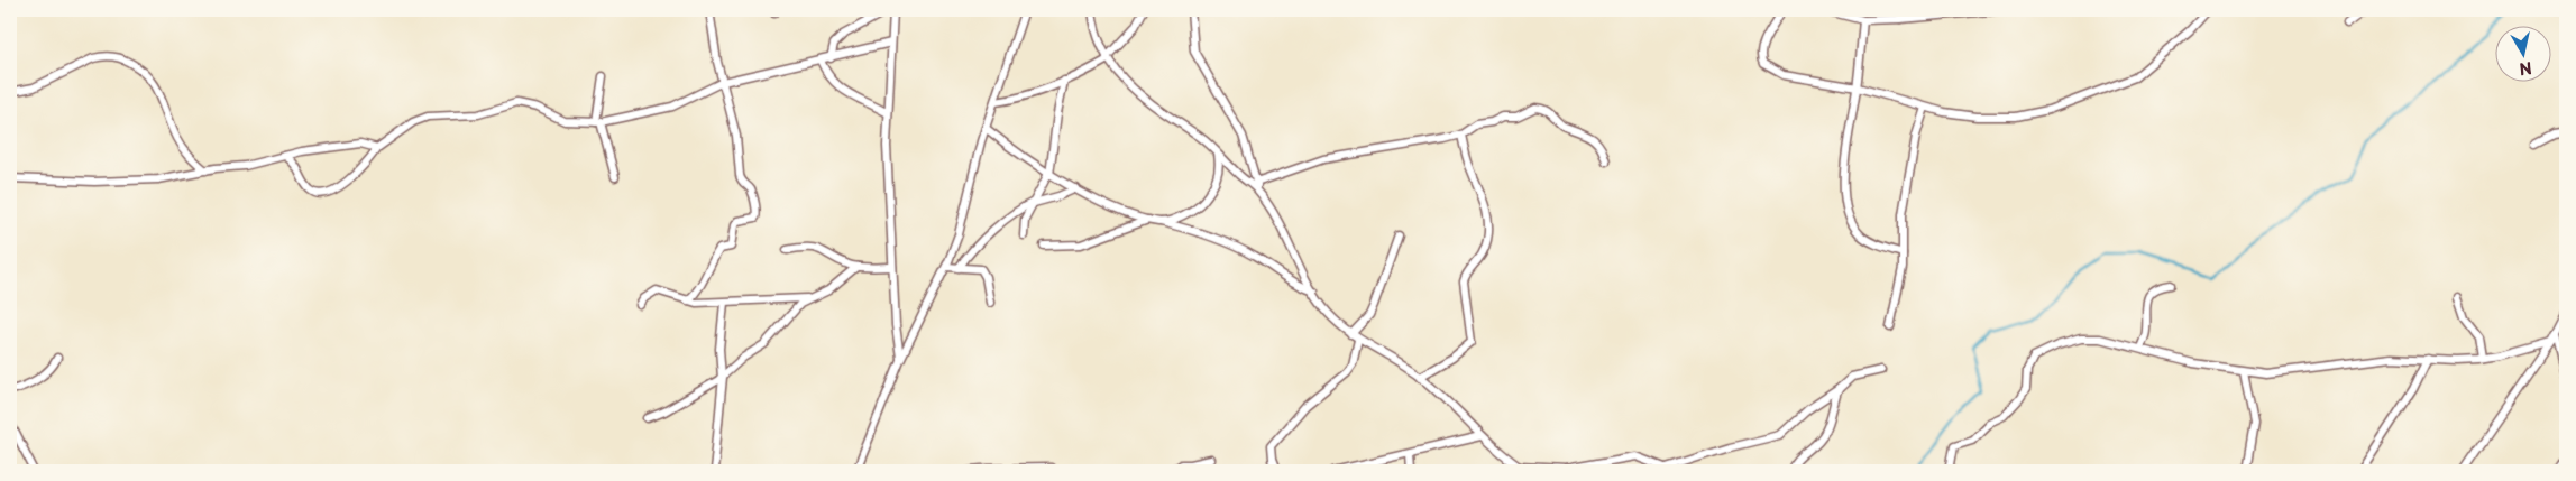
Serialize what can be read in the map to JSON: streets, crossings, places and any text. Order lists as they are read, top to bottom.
{
  "north": "bottom"
}
